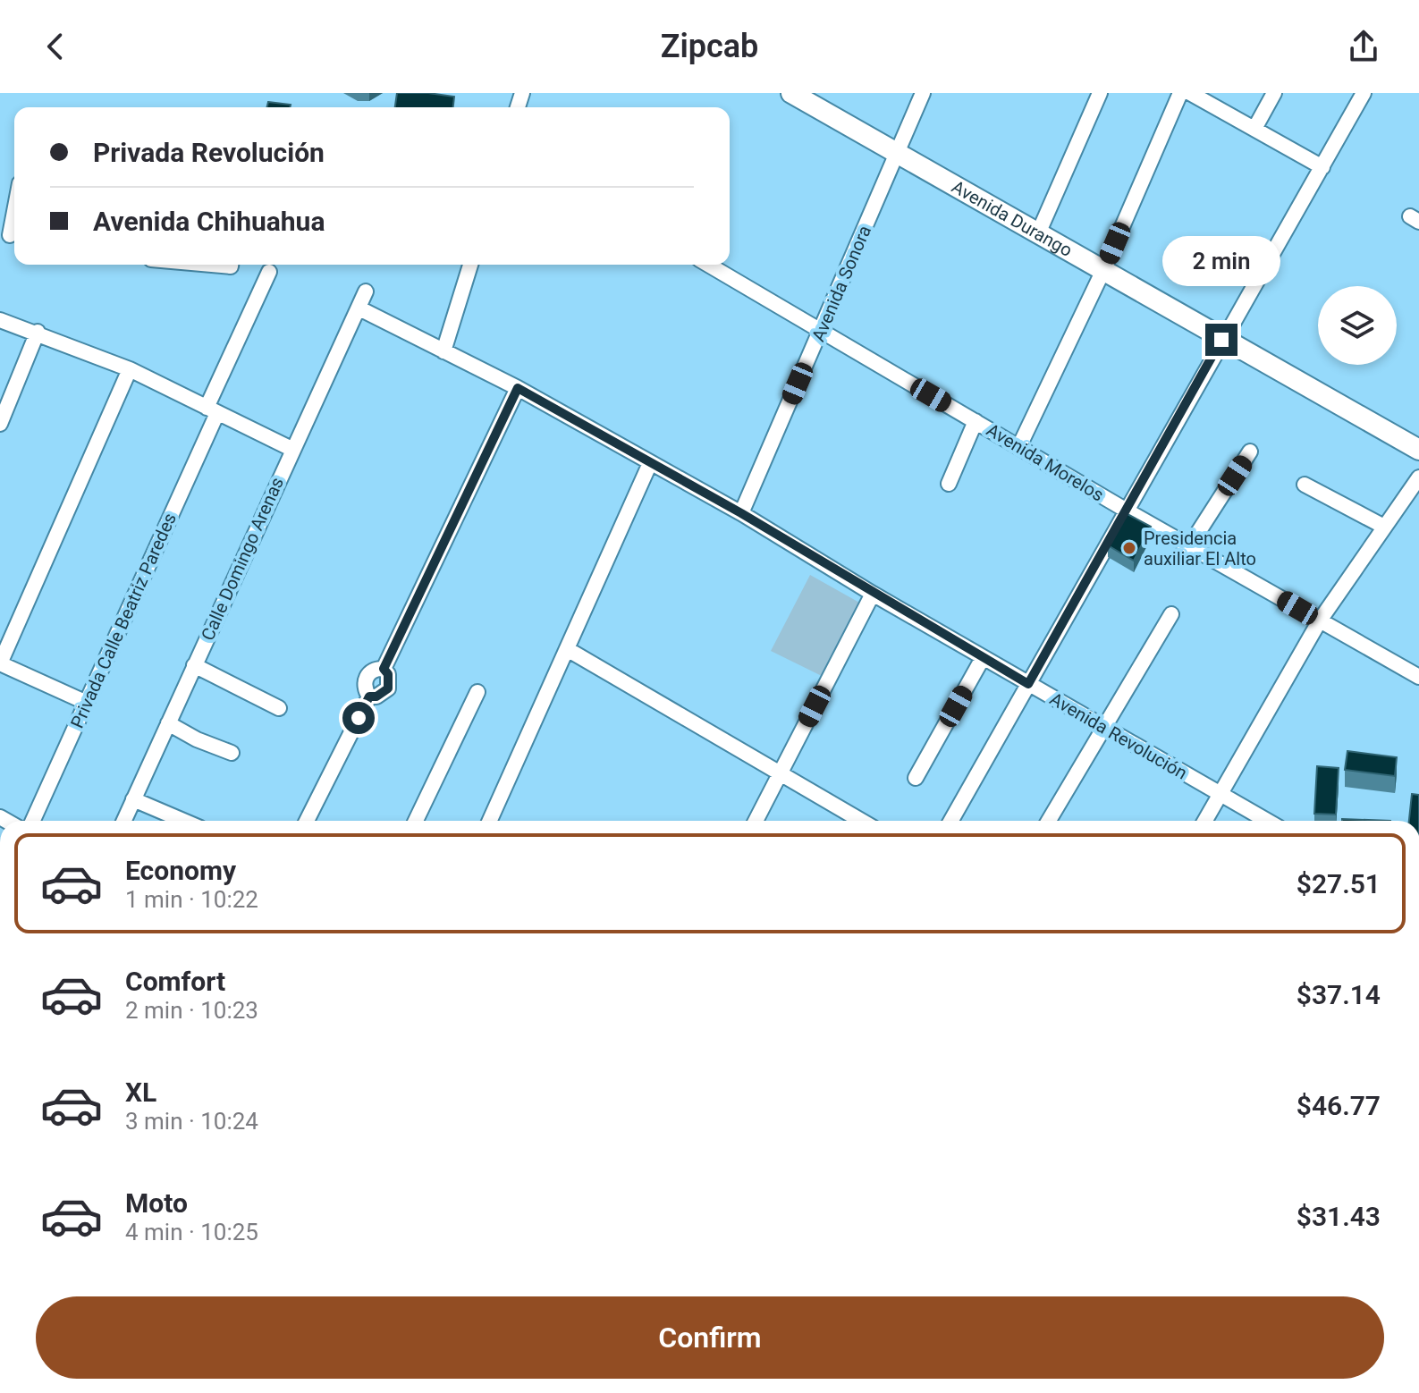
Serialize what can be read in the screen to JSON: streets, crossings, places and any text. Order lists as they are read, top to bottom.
{
  "streets": {
    "street": [
      "Avenida Durango",
      "Avenida Sonora",
      "Avenida Morelos",
      "Calle Domingo Arenas",
      "Privada Calle Beatriz Paredes",
      "Avenida Revolución"
    ]
  },
  "crossings": [
    ["Avenida Durango", "Avenida Sonora"],
    ["Avenida Sonora", "Avenida Morelos"],
    ["Avenida Sonora", "Avenida Revolución"],
    ["Calle Domingo Arenas", "Avenida Revolución"]
  ],
  "places": ["Presidencia auxiliar El Alto"],
  "page": {
    "header": "Zipcab",
    "banner": ["Privada Revolución", "Avenida Chihuahua"],
    "bubble": "2 min",
    "list": [
      {
        "name": "Economy",
        "note": "1 min · 10:22",
        "value": "$27.51"
      },
      {
        "name": "Comfort",
        "note": "2 min · 10:23",
        "value": "$37.14"
      },
      {
        "name": "XL",
        "note": "3 min · 10:24",
        "value": "$46.77"
      },
      {
        "name": "Moto",
        "note": "4 min · 10:25",
        "value": "$31.43"
      }
    ],
    "buttons": "Confirm"
  }
}
